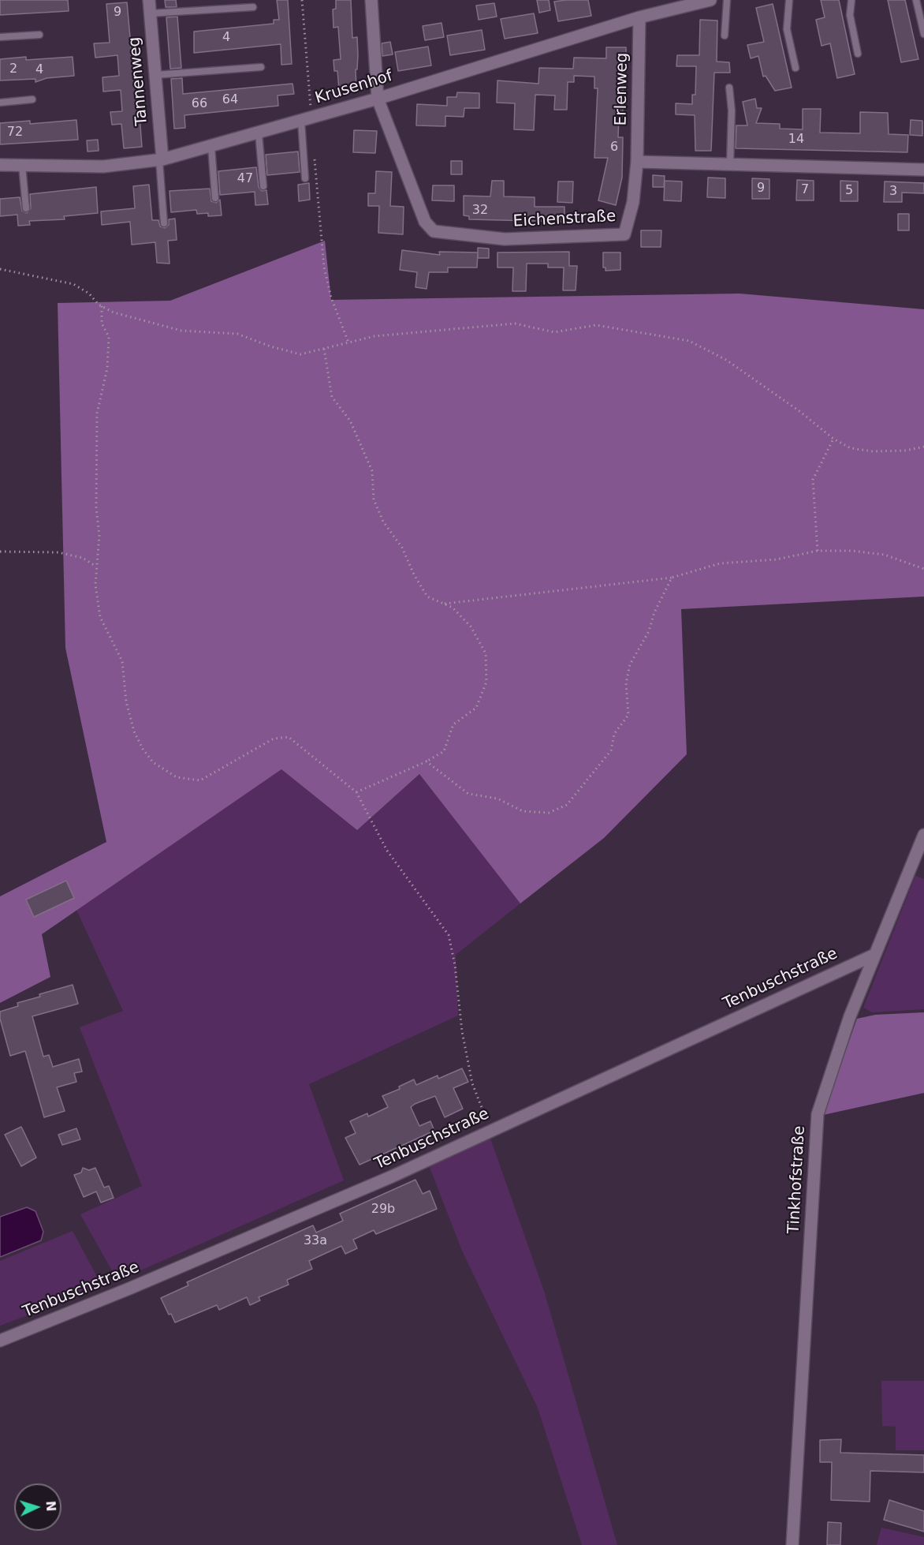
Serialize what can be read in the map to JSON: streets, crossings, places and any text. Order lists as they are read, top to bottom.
{
  "streets": {
    "street": [
      "Tannenweg",
      "Krusenhof",
      "Erlenweg",
      "Eichenstraße",
      "Tenbuschstraße",
      "Tinkhofstraße"
    ]
  },
  "crossings": [
    ["Tannenweg", "Krusenhof"],
    ["Krusenhof", "Erlenweg"],
    ["Krusenhof", "Eichenstraße"],
    ["Erlenweg", "Eichenstraße"],
    ["Tenbuschstraße", "Tinkhofstraße"]
  ],
  "house_numbers": [
    "9",
    "4",
    "2",
    "4",
    "64",
    "66",
    "72",
    "14",
    "6",
    "47",
    "9",
    "7",
    "5",
    "3",
    "32",
    "29b",
    "33a"
  ],
  "north": "right"
}
